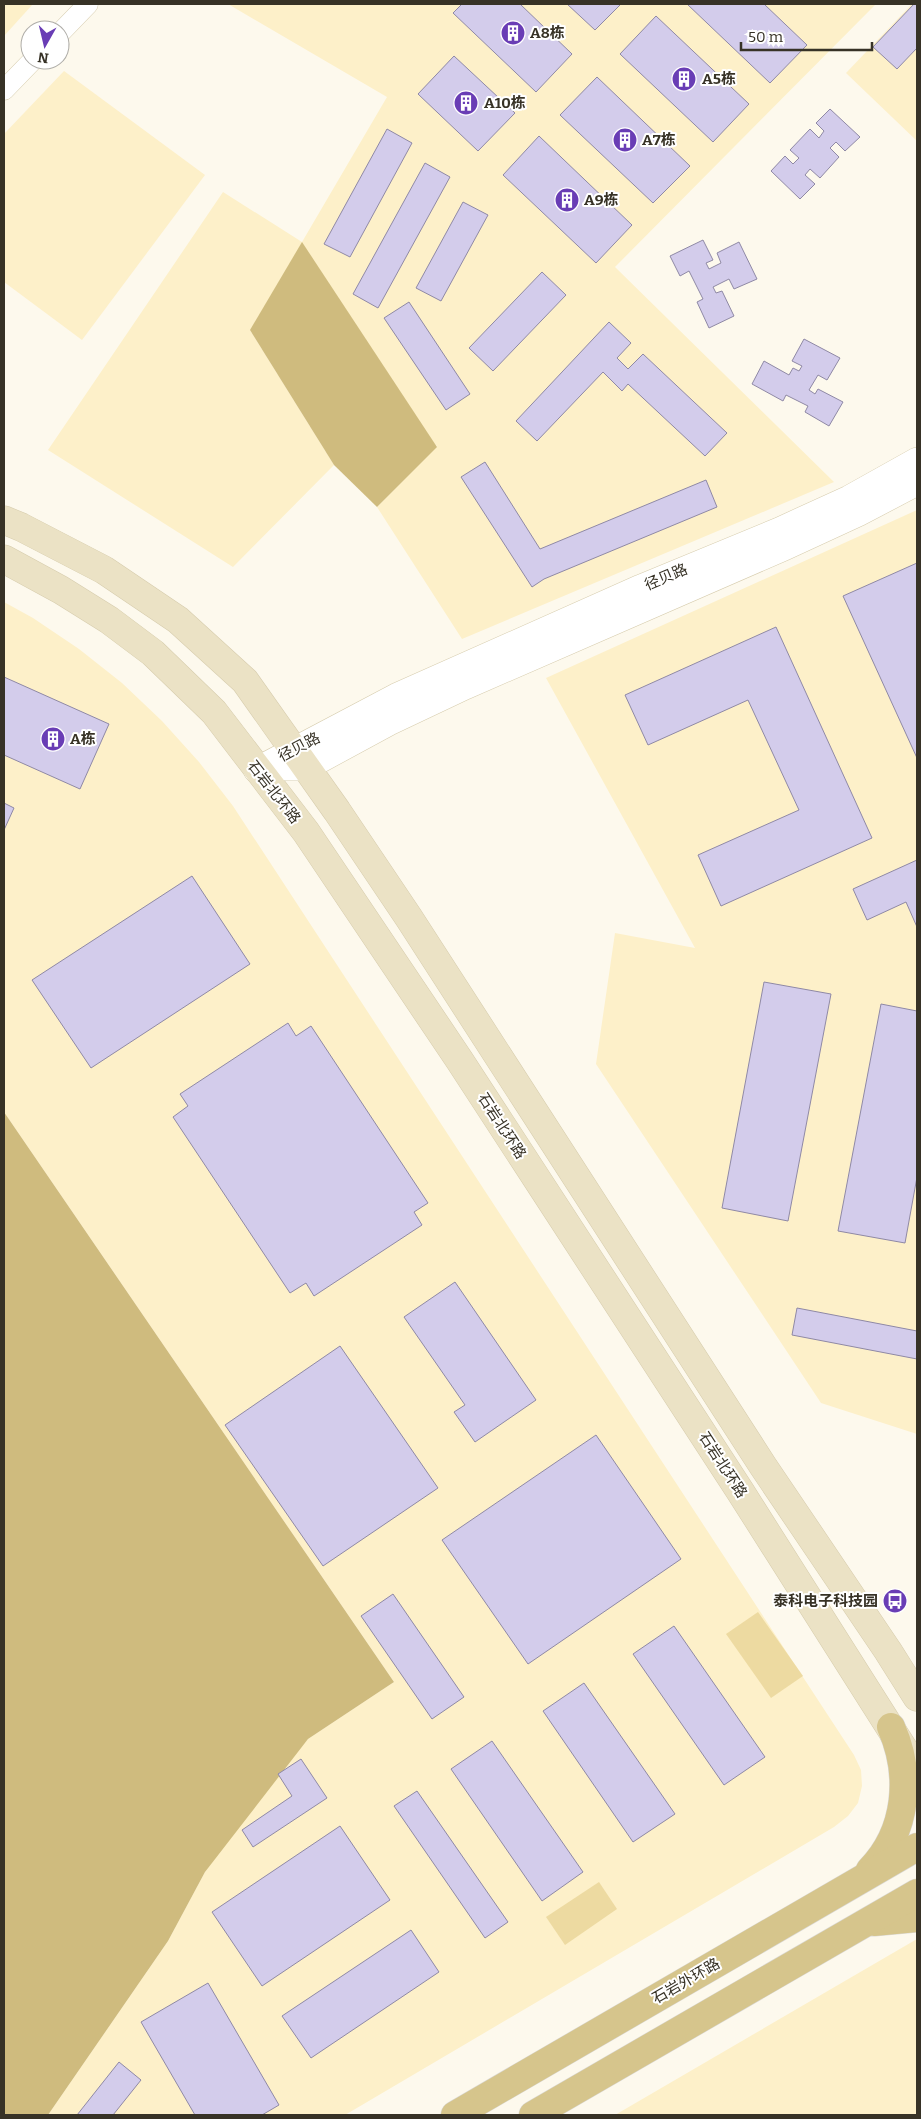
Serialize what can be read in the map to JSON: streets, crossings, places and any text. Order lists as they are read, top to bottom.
{
  "streets": {
    "main road": ["石岩北环路", "石岩外环路"],
    "street": ["径贝路"]
  },
  "crossings": [
    ["径贝路", "石岩北环路"]
  ],
  "places": {
    "building": [
      "A8栋",
      "A5栋",
      "A10栋",
      "A7栋",
      "A9栋",
      "A栋"
    ],
    "bus stop": ["泰科电子科技园"]
  },
  "scale_bar": "50 m",
  "north": "bottom"
}
